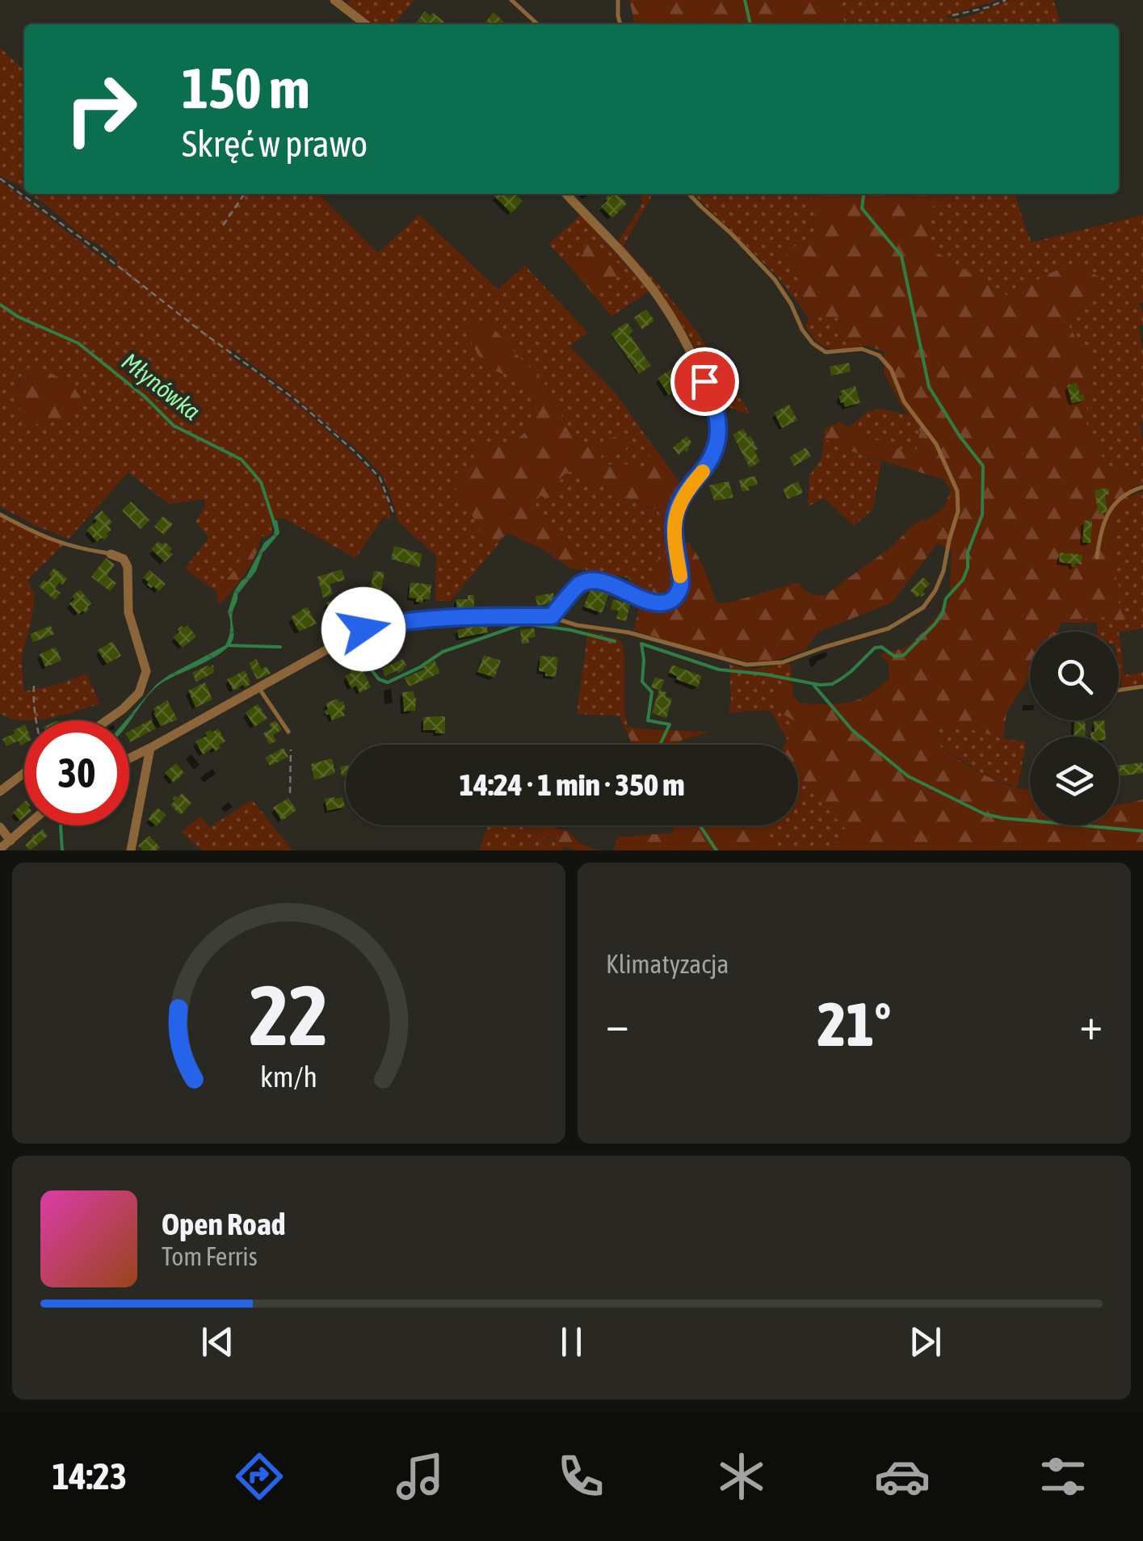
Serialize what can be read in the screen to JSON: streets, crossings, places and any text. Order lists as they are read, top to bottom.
{
  "water": ["Młynówka"],
  "page": {
    "turn": ["150 m", "Skręć w prawo"],
    "limit": "30",
    "trip": "14:24 · 1 min · 350 m",
    "tile": "Klimatyzacja",
    "heat": ["−", "21°", "+"],
    "song": ["Open Road", "Tom Ferris"],
    "tabs": "14:23",
    "gauge": ["22", "km/h"]
  }
}
